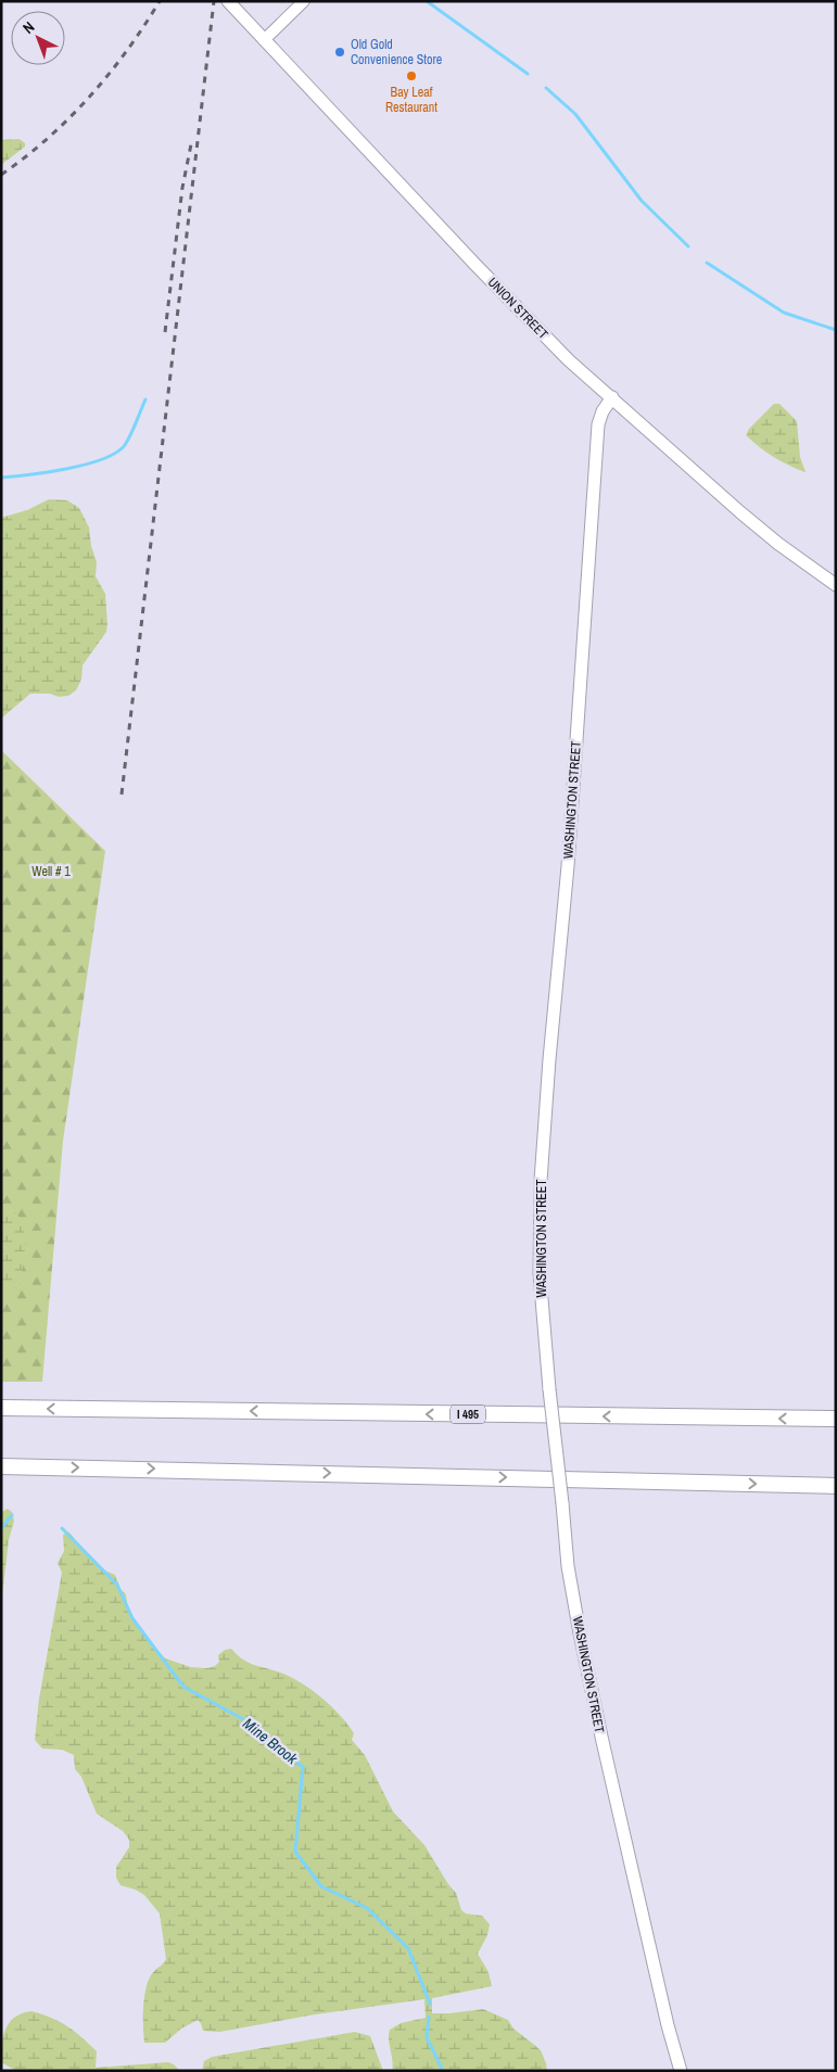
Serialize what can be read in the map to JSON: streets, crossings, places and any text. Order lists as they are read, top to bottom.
{
  "streets": {
    "highway": ["I 495"],
    "main road": ["UNION STREET", "WASHINGTON STREET"]
  },
  "crossings": [
    ["UNION STREET", "WASHINGTON STREET"]
  ],
  "water": ["Mine Brook"],
  "parks": ["Well # 1"],
  "places": ["Old Gold Convenience Store", "Bay Leaf Restaurant"],
  "north": "top left"
}
